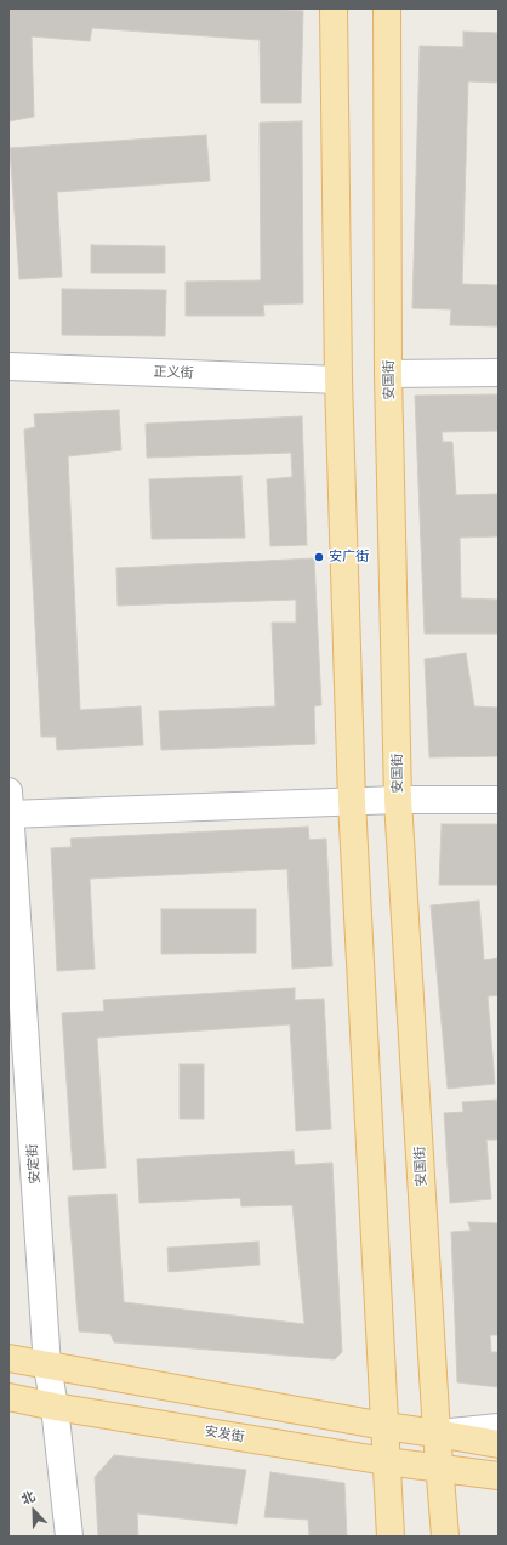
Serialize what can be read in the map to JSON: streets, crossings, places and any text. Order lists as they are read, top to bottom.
{
  "streets": {
    "main road": ["安国街", "安发街"],
    "street": ["正义街", "安定街"]
  },
  "crossings": [
    ["安国街", "安发街"],
    ["安定街", "安发街"]
  ],
  "places": ["安广街"],
  "north": "top left"
}
